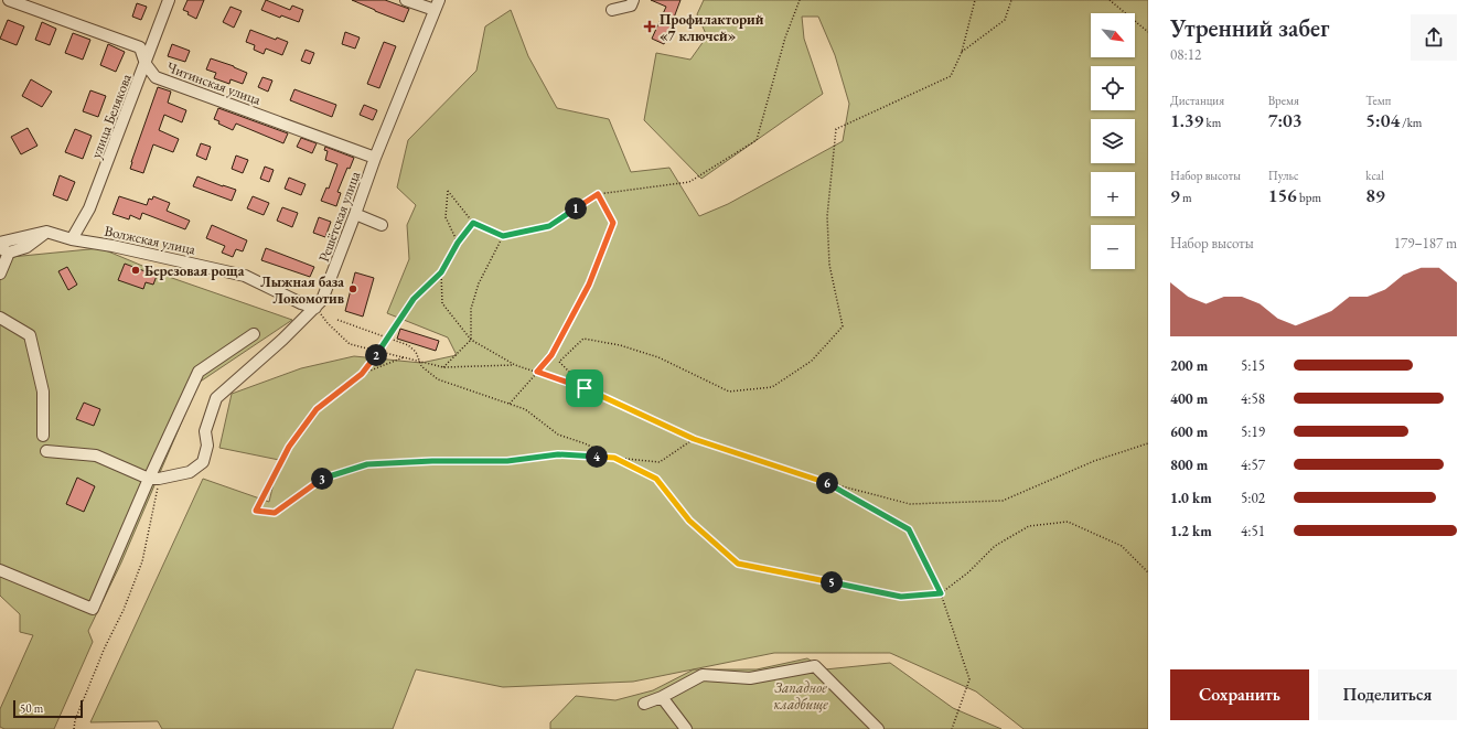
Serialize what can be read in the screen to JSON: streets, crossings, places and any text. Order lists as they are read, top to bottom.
{
  "streets": {
    "street": [
      "Читинская улица",
      "улица Белякова",
      "Решётская улица",
      "Волжская улица"
    ]
  },
  "crossings": [
    ["Читинская улица", "улица Белякова"],
    ["Читинская улица", "Решётская улица"],
    ["улица Белякова", "Волжская улица"],
    ["Решётская улица", "Волжская улица"]
  ],
  "parks": ["Западное кладбище"],
  "places": {
    "health": ["Профилакторий «7 ключей»"],
    "other": ["Березовая роща", "Лыжная база Локомотив"]
  },
  "scale_bar": "50 m",
  "north": "bottom right",
  "page": {
    "heading": ["Утренний забег", "08:12"],
    "map_buttons": ["+", "−"],
    "stats": [
      ["Дистанция", "1.39 km"],
      ["Время", "7:03"],
      ["Темп", "5:04 /km"],
      ["Набор высоты", "9 m"],
      ["Пульс", "156 bpm"],
      ["kcal", "89"]
    ],
    "pins": [
      "1",
      "2",
      "4",
      "3",
      "6",
      "5"
    ],
    "chart": ["Набор высоты", "179–187 m"],
    "list": [
      {
        "name": "200 m",
        "note": "5:15"
      },
      {
        "name": "400 m",
        "note": "4:58"
      },
      {
        "name": "600 m",
        "note": "5:19"
      },
      {
        "name": "800 m",
        "note": "4:57"
      },
      {
        "name": "1.0 km",
        "note": "5:02"
      },
      {
        "name": "1.2 km",
        "note": "4:51"
      }
    ],
    "buttons": ["Сохранить", "Поделиться"],
    "scale": "50 m"
  }
}
